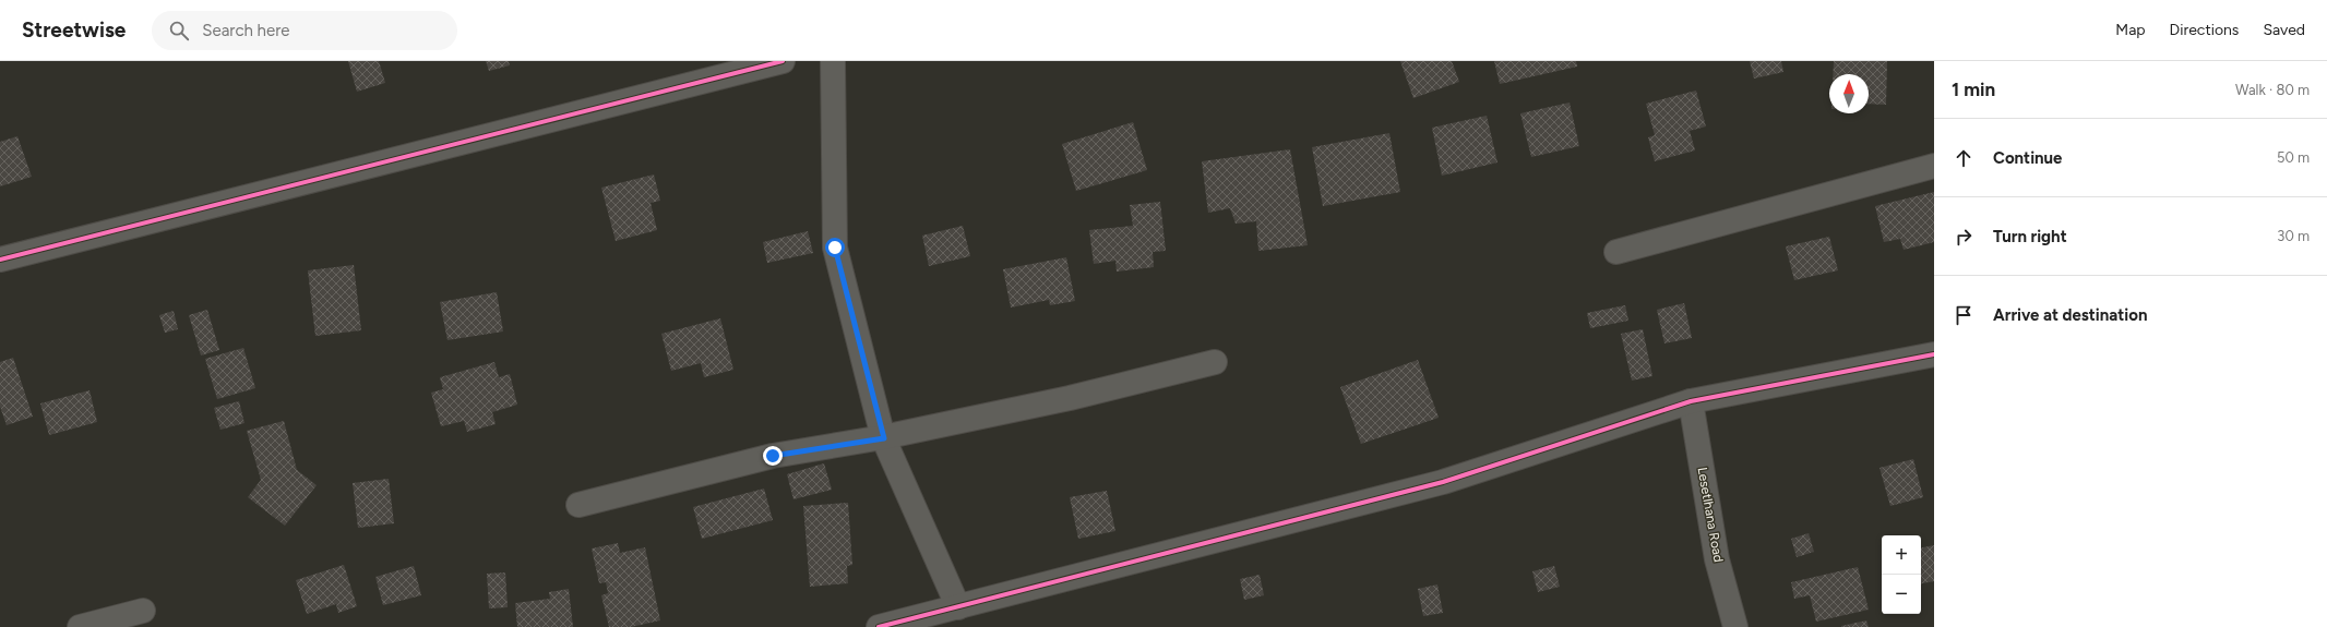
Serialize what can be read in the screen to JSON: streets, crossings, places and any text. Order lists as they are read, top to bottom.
{
  "streets": {
    "street": ["Lesetlhana Road"]
  },
  "north": "top",
  "page": {
    "header": "Streetwise",
    "search": "Search here",
    "nav": ["Map", "Directions", "Saved"],
    "heading": ["1 min", "Walk · 80 m"],
    "list": [
      ["Continue", "50 m"],
      ["Turn right", "30 m"],
      "Arrive at destination"
    ],
    "map_buttons": ["+", "−"]
  }
}
